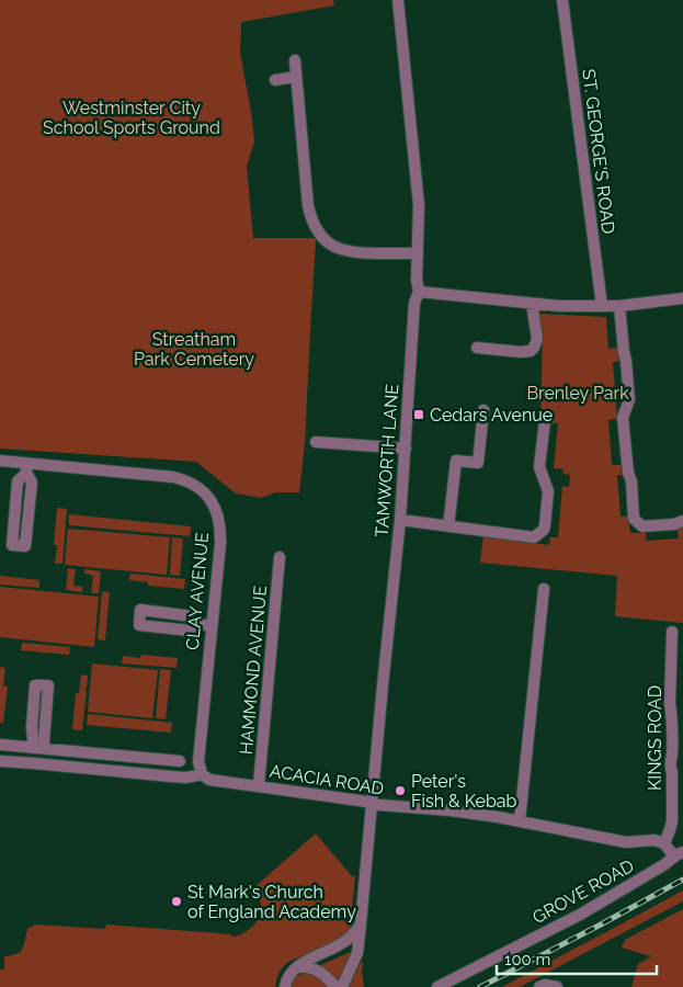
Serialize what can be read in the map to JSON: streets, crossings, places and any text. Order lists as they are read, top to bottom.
{
  "streets": {
    "street": [
      "ST. GEORGE'S ROAD",
      "TAMWORTH LANE",
      "CLAY AVENUE",
      "HAMMOND AVENUE",
      "KINGS ROAD",
      "ACACIA ROAD",
      "GROVE ROAD"
    ]
  },
  "crossings": [
    ["TAMWORTH LANE", "ACACIA ROAD"],
    ["CLAY AVENUE", "ACACIA ROAD"],
    ["HAMMOND AVENUE", "ACACIA ROAD"],
    ["KINGS ROAD", "ACACIA ROAD"]
  ],
  "parks": ["Westminster City School Sports Ground", "Streatham Park Cemetery", "Brenley Park"],
  "places": {
    "transit": ["Cedars Avenue"],
    "other": ["Peter's Fish & Kebab", "St Mark's Church of England Academy"]
  },
  "scale_bar": "100 m"
}
